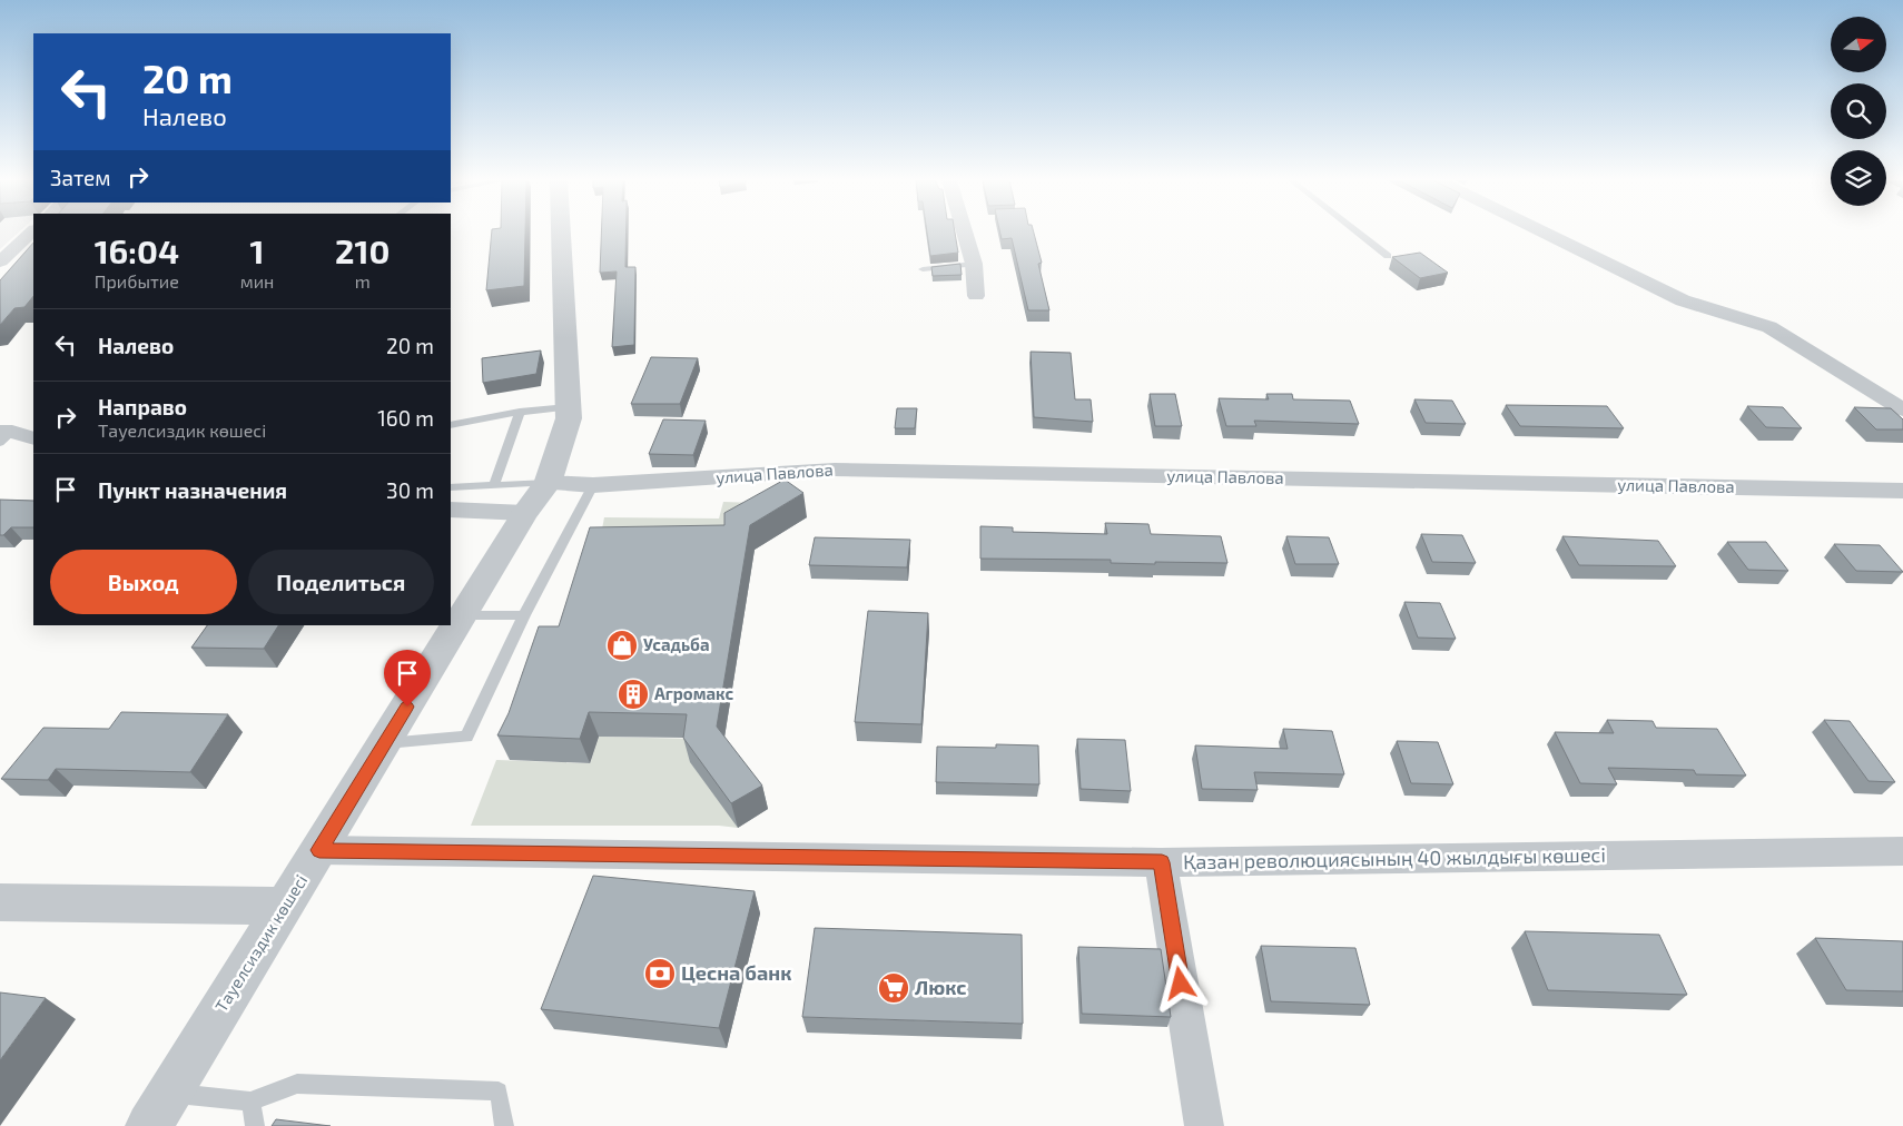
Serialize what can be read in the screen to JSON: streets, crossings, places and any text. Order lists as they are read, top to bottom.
{
  "streets": {
    "street": ["улица Павлова", "Қазан революциясының 40 жылдығы көшесі", "Тауелсиздик көшесі"]
  },
  "crossings": [
    ["улица Павлова", "Тауелсиздик көшесі"],
    ["Қазан революциясының 40 жылдығы көшесі", "Тауелсиздик көшесі"]
  ],
  "places": {
    "shop": ["Усадьба"],
    "building": ["Агромакс"],
    "bank": ["Цесна банк"],
    "supermarket": ["Люкс"]
  },
  "north": "right",
  "page": {
    "turn": ["20 m", "Налево"],
    "then": "Затем",
    "eta": [
      "16:04",
      "Прибытие",
      "1",
      "мин",
      "210",
      "m"
    ],
    "list": [
      {
        "name": "Налево",
        "value": "20 m"
      },
      {
        "name": "Направо",
        "note": "Тауелсиздик көшесі",
        "value": "160 m"
      },
      {
        "name": "Пункт назначения",
        "value": "30 m"
      }
    ],
    "buttons": ["Выход", "Поделиться"]
  }
}
